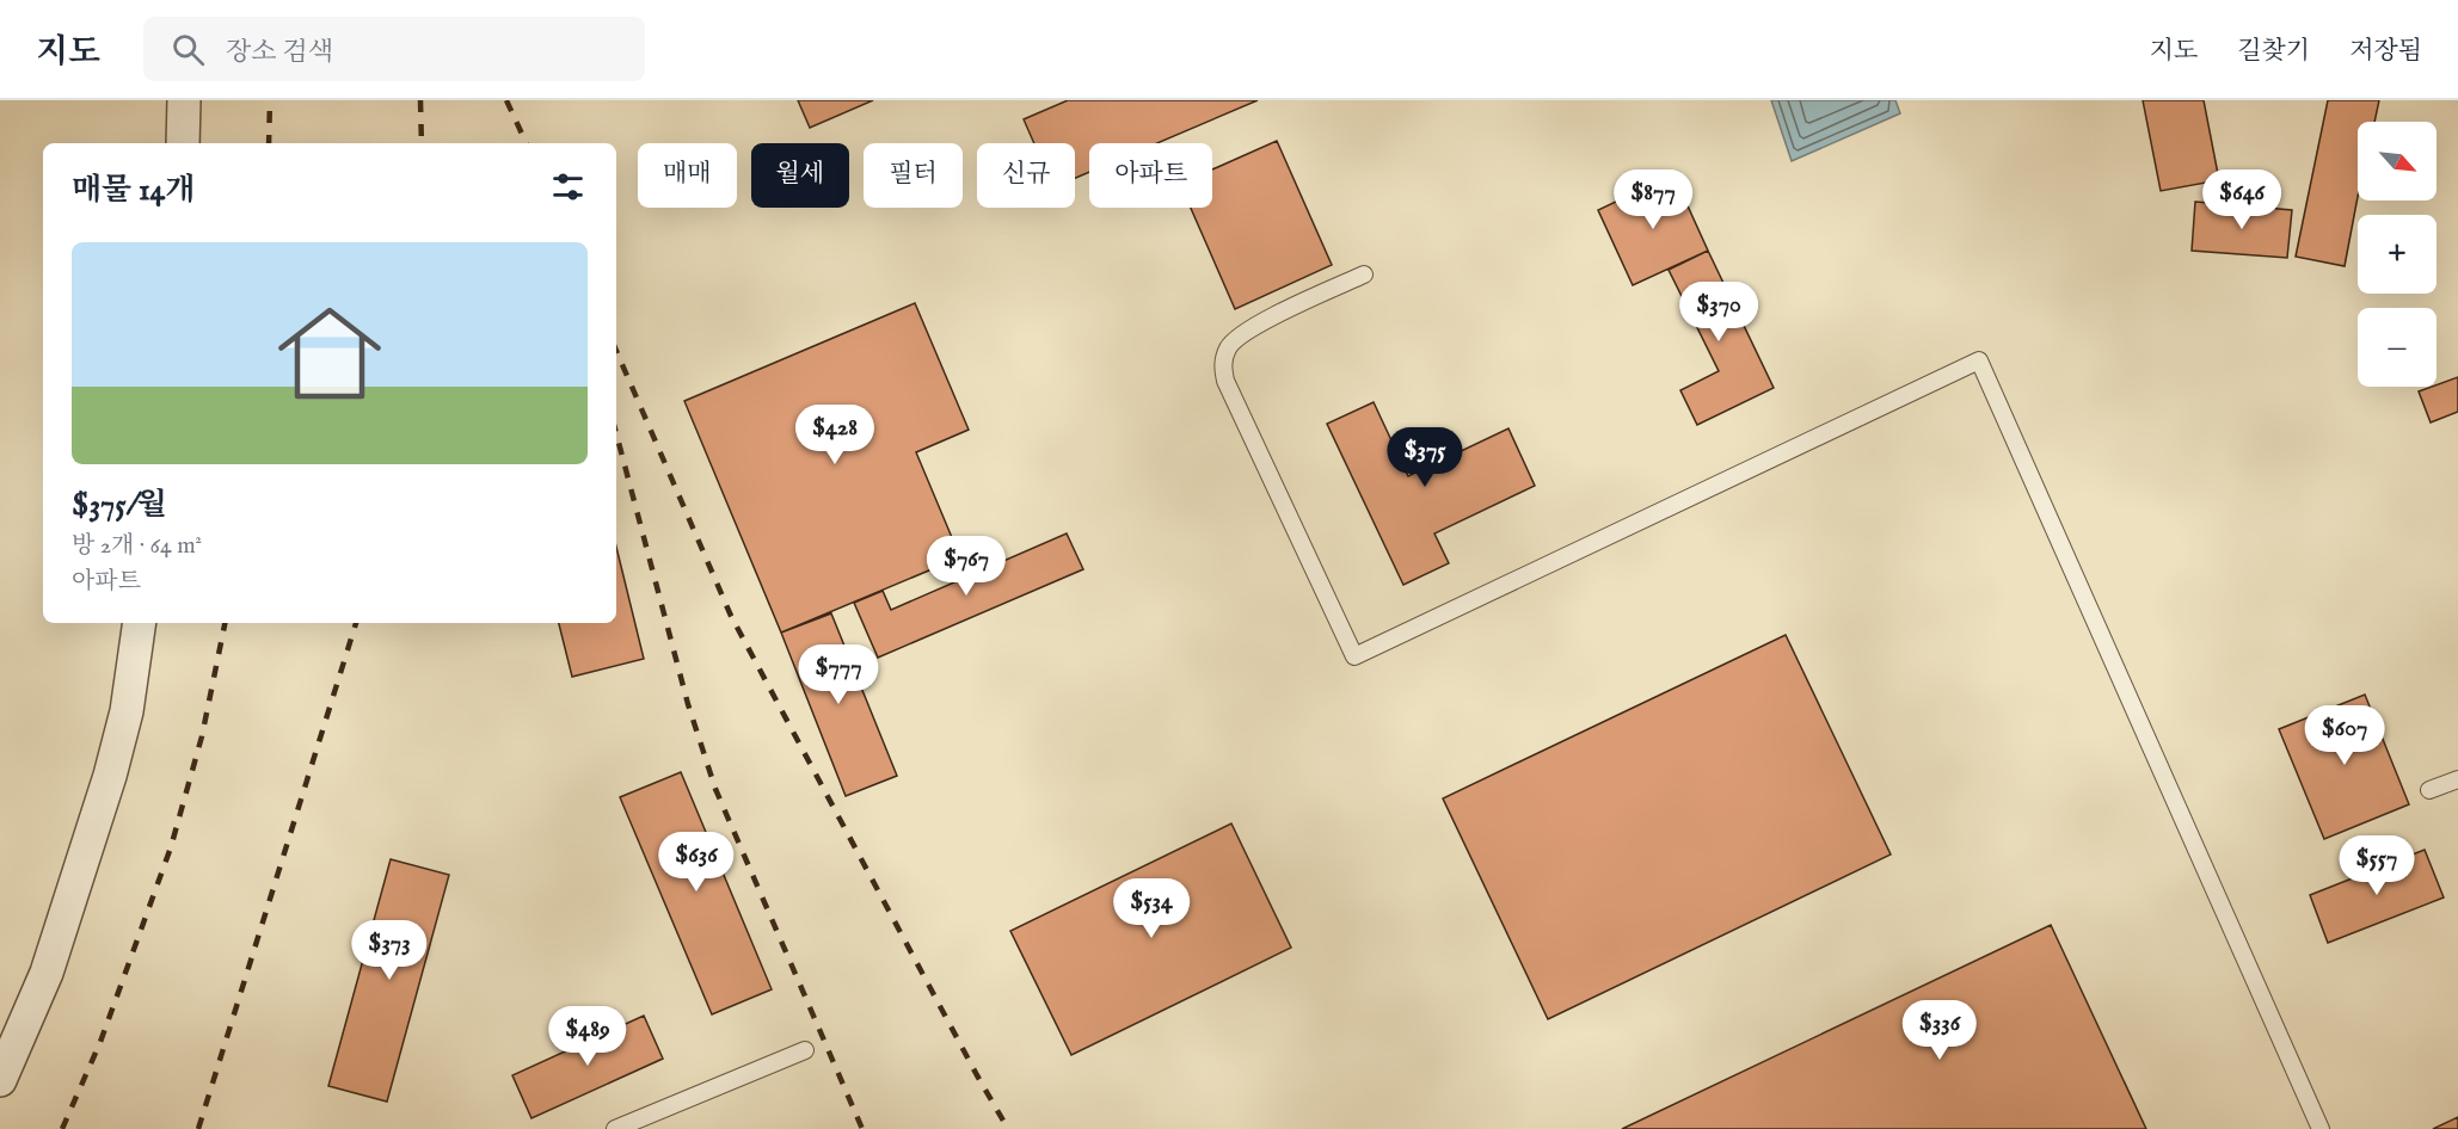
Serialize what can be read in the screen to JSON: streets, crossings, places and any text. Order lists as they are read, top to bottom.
{
  "north": "bottom right",
  "page": {
    "header": "지도",
    "search": "장소 검색",
    "nav": ["지도", "길찾기", "저장됨"],
    "map_buttons": ["+", "−"],
    "chip": [
      "매매",
      "월세",
      "필터",
      "신규",
      "아파트"
    ],
    "heading": "매물 14개",
    "price": [
      "$877",
      "$646",
      "$370",
      "$428",
      "$375",
      "$767",
      "$777",
      "$607",
      "$636",
      "$557",
      "$534",
      "$373",
      "$336",
      "$489"
    ],
    "list": [
      {
        "name": "$375/월",
        "note": "방 2개 · 64 m² · 아파트"
      }
    ]
  }
}
